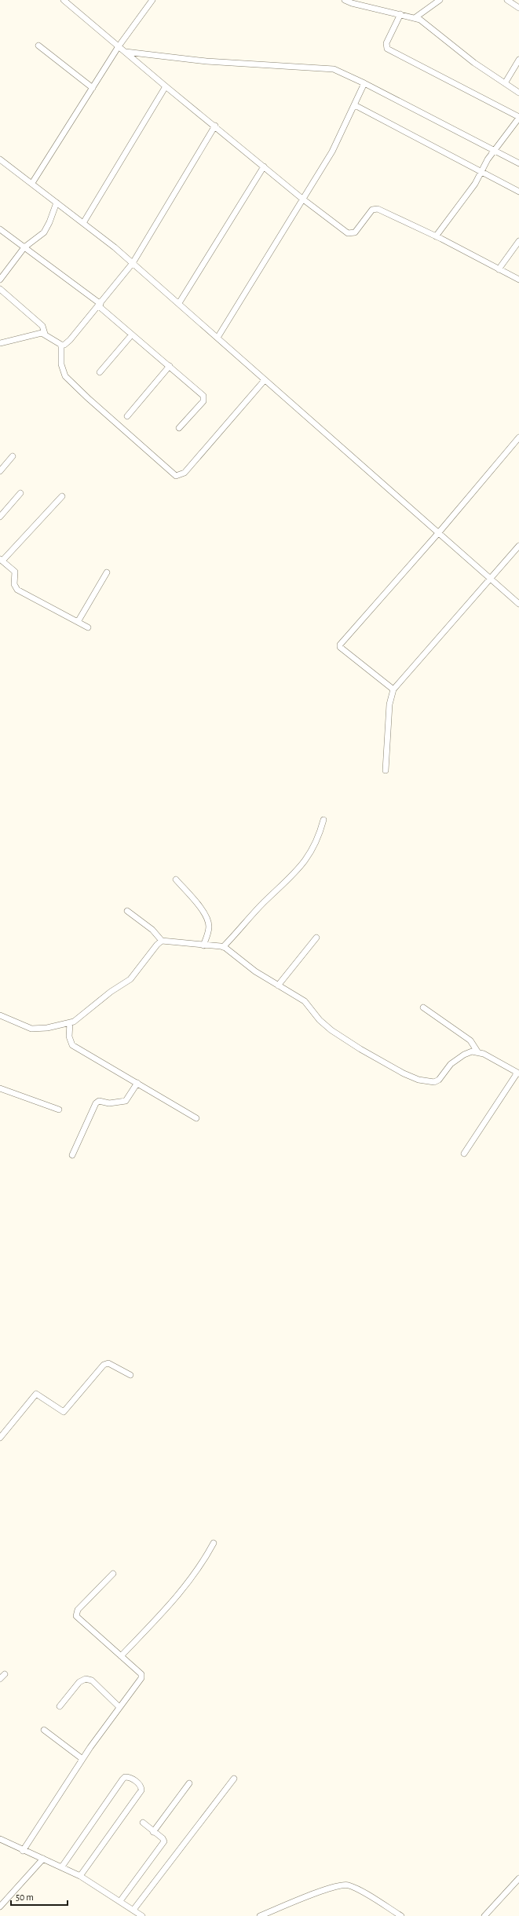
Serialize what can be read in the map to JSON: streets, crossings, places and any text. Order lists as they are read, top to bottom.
{
  "scale_bar": "50 m"
}
